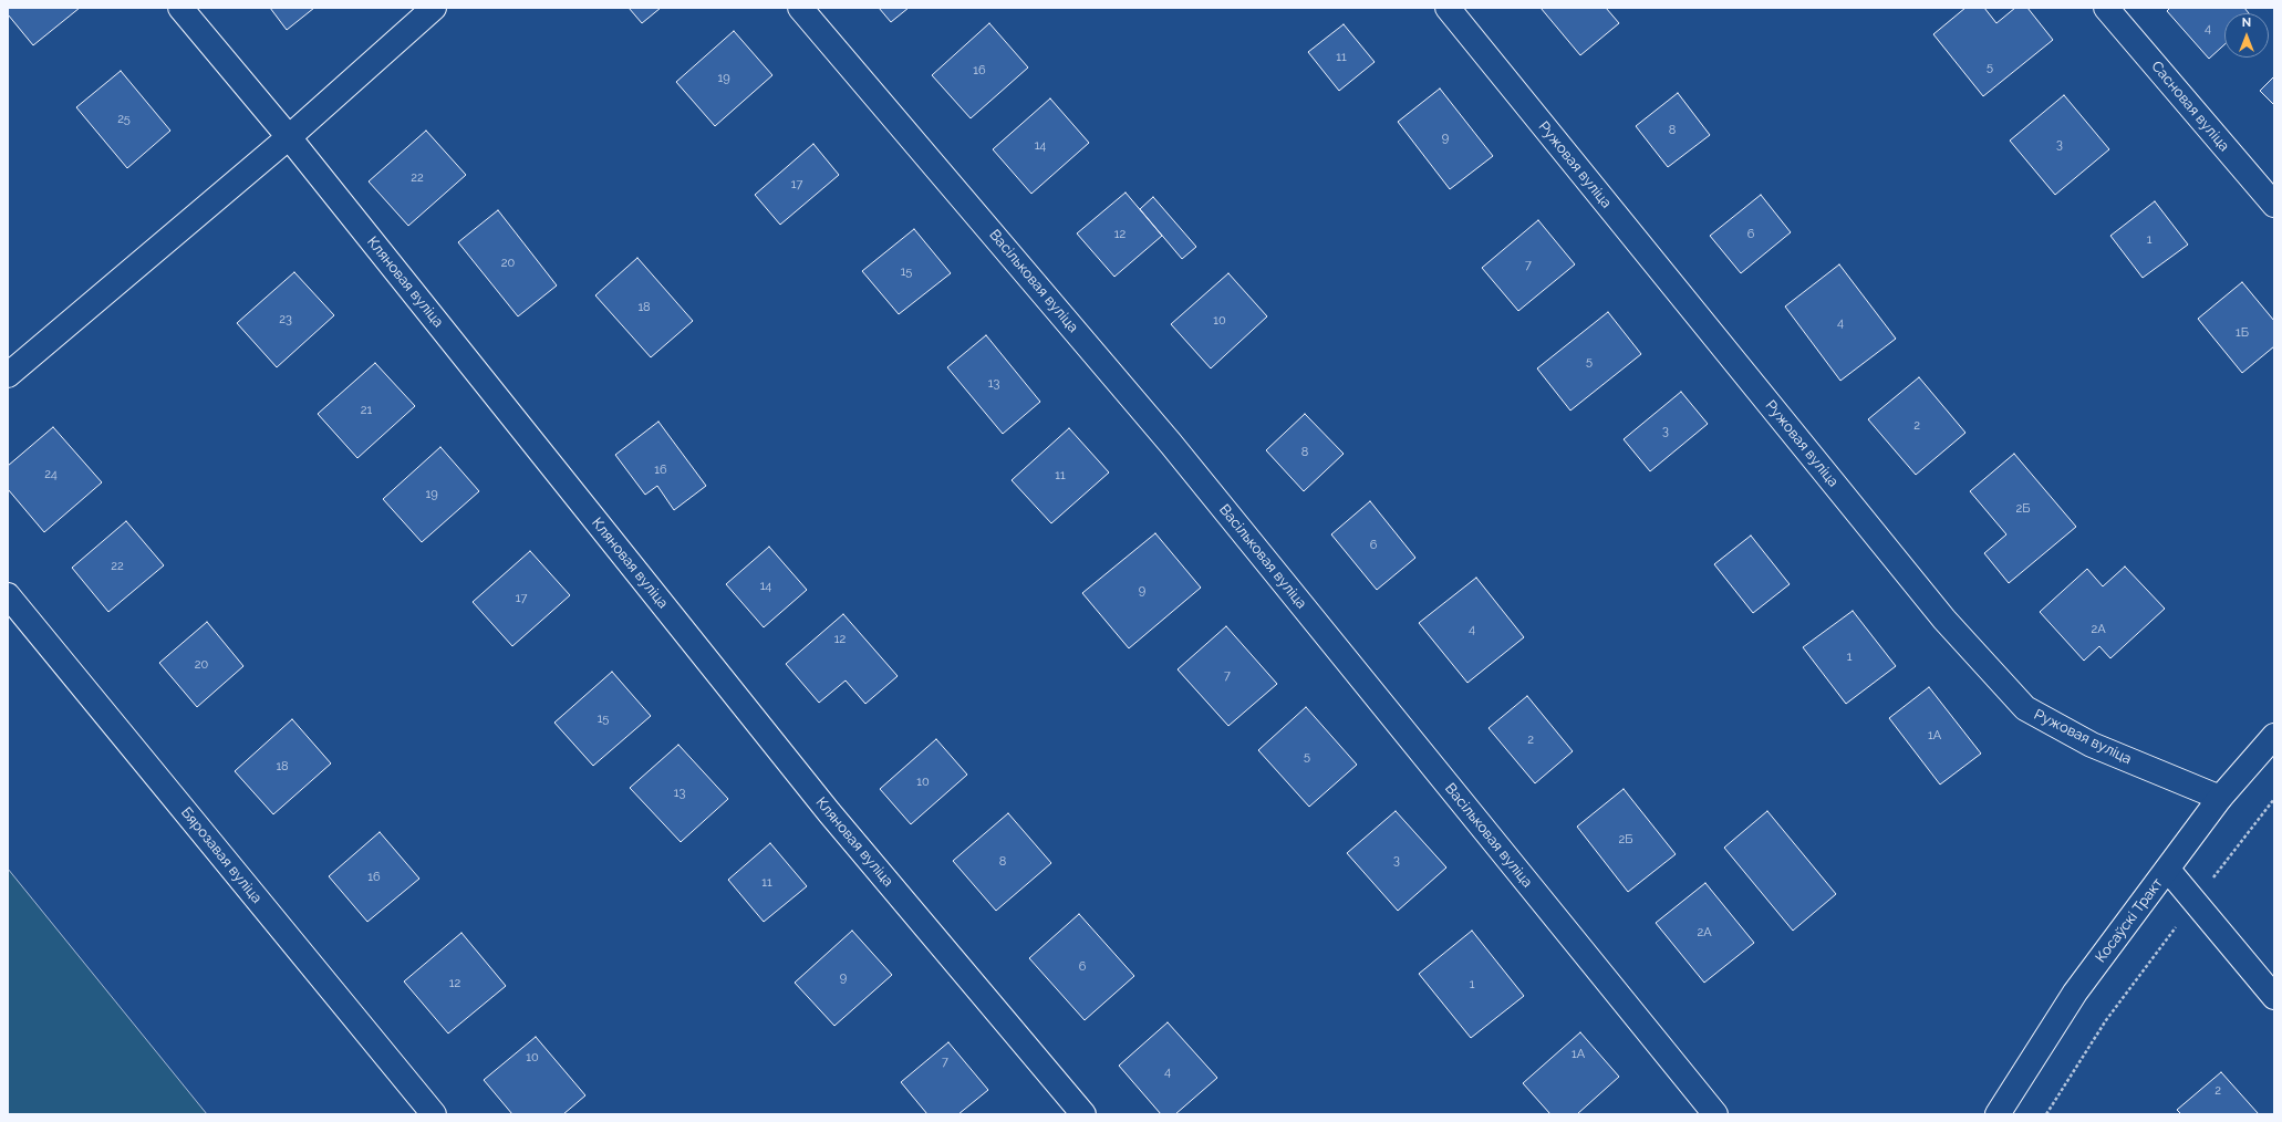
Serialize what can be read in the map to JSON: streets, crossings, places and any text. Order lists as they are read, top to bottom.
{
  "streets": {
    "street": [
      "Сасновая вуліца",
      "Ружовая вуліца",
      "Васільковая вуліца",
      "Кляновая вуліца",
      "Бярозавая вуліца",
      "Косаўскі Тракт"
    ]
  },
  "crossings": [
    ["Ружовая вуліца", "Косаўскі Тракт"]
  ],
  "house_numbers": [
    "4",
    "11",
    "5",
    "16",
    "19",
    "25",
    "8",
    "9",
    "3",
    "14",
    "22",
    "17",
    "12",
    "6",
    "1",
    "20",
    "7",
    "15",
    "18",
    "23",
    "10",
    "4",
    "1Б",
    "5",
    "13",
    "21",
    "2",
    "3",
    "8",
    "16",
    "24",
    "11",
    "19",
    "2Б",
    "6",
    "22",
    "14",
    "9",
    "17",
    "4",
    "2А",
    "12",
    "1",
    "20",
    "7",
    "15",
    "1А",
    "2",
    "5",
    "18",
    "10",
    "13",
    "2Б",
    "3",
    "8",
    "16",
    "11",
    "2А",
    "6",
    "9",
    "12",
    "1",
    "1А",
    "10",
    "7",
    "4",
    "2"
  ],
  "north": "top"
}
